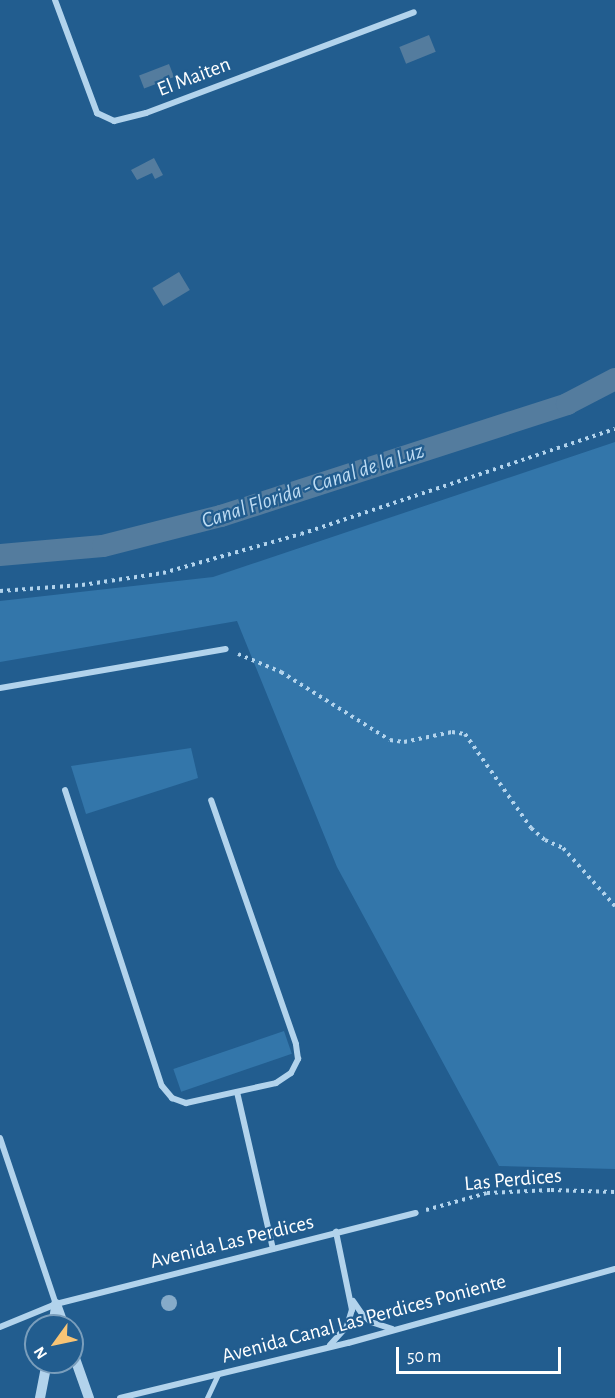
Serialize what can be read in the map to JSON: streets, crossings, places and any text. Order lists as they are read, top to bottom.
{
  "streets": {
    "street": ["El Maiten", "Avenida Las Perdices", "Avenida Canal Las Perdices Poniente"],
    "path": ["Las Perdices"]
  },
  "crossings": [
    ["Las Perdices", "Avenida Las Perdices"]
  ],
  "water": ["Canal Florida - Canal de la Luz"],
  "scale_bar": "50 m",
  "north": "bottom left"
}
